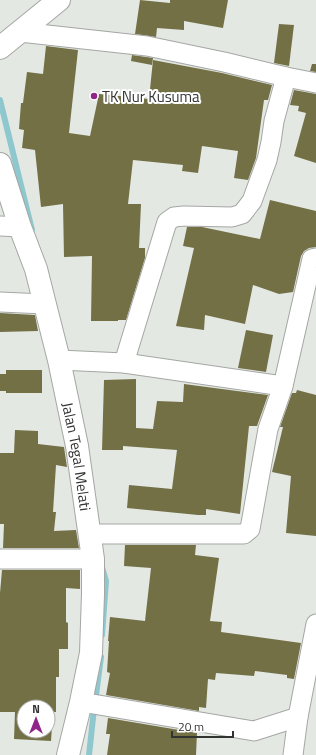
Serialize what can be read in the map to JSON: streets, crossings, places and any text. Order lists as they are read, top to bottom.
{
  "streets": {
    "street": ["Jalan Tegal Melati"]
  },
  "places": ["TK Nur Kusuma"],
  "scale_bar": "20 m",
  "north": "top"
}
